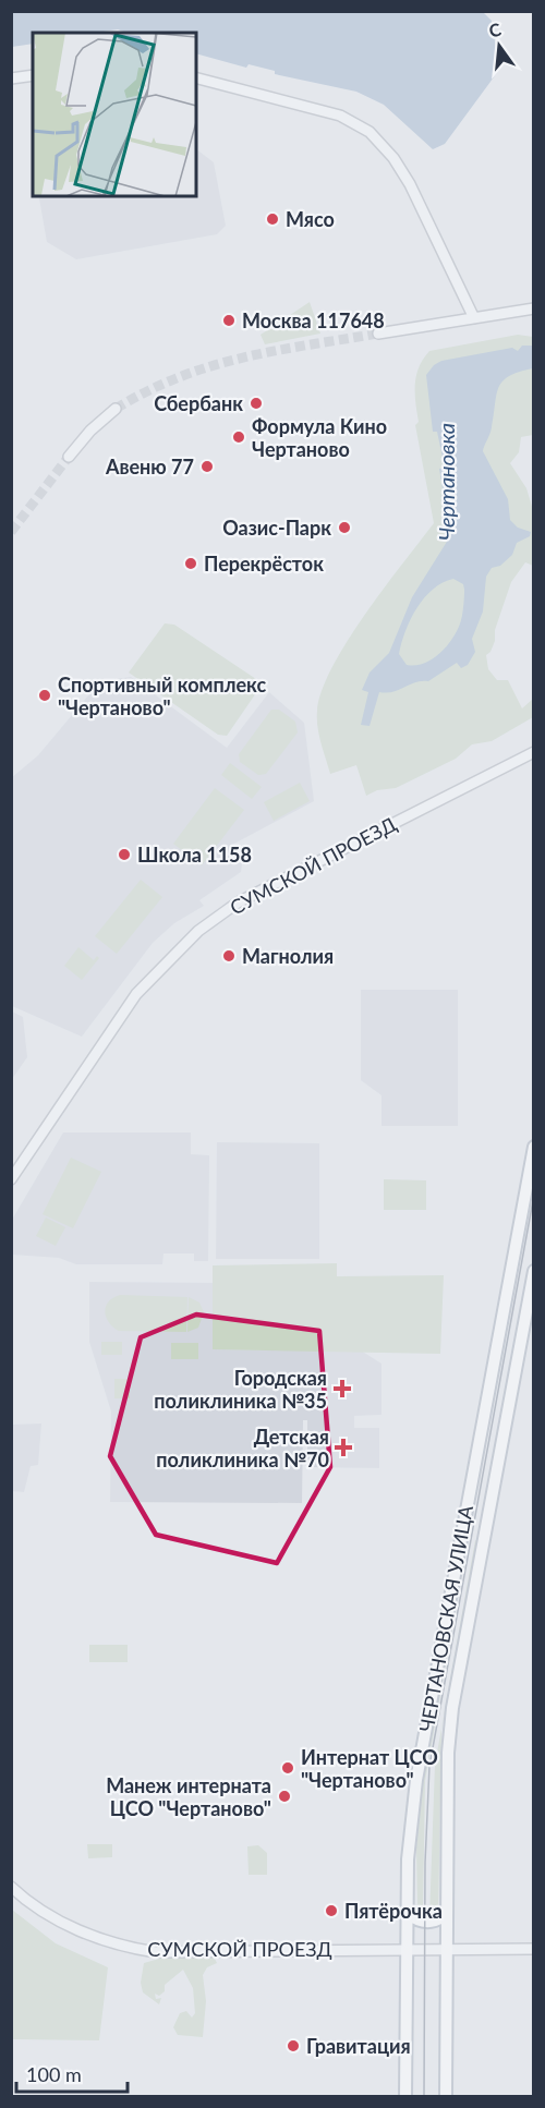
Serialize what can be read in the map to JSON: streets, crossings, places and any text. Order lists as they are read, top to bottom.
{
  "streets": {
    "main road": ["ЧЕРТАНОВСКАЯ УЛИЦА"],
    "street": ["СУМСКОЙ ПРОЕЗД"]
  },
  "crossings": [
    ["СУМСКОЙ ПРОЕЗД", "ЧЕРТАНОВСКАЯ УЛИЦА"]
  ],
  "water": ["Чертановка"],
  "places": {
    "other": [
      "Мясо",
      "Москва 117648",
      "Сбербанк",
      "Формула Кино Чертаново",
      "Авеню 77",
      "Оазис-Парк",
      "Перекрёсток",
      "Спортивный комплекс \"Чертаново\"",
      "Школа 1158",
      "Магнолия",
      "Интернат ЦСО \"Чертаново\"",
      "Манеж интерната ЦСО \"Чертаново\"",
      "Пятёрочка",
      "Гравитация"
    ],
    "health": ["Городская поликлиника №35", "Детская поликлиника №70"]
  },
  "scale_bar": "100 m",
  "north": "top"
}
